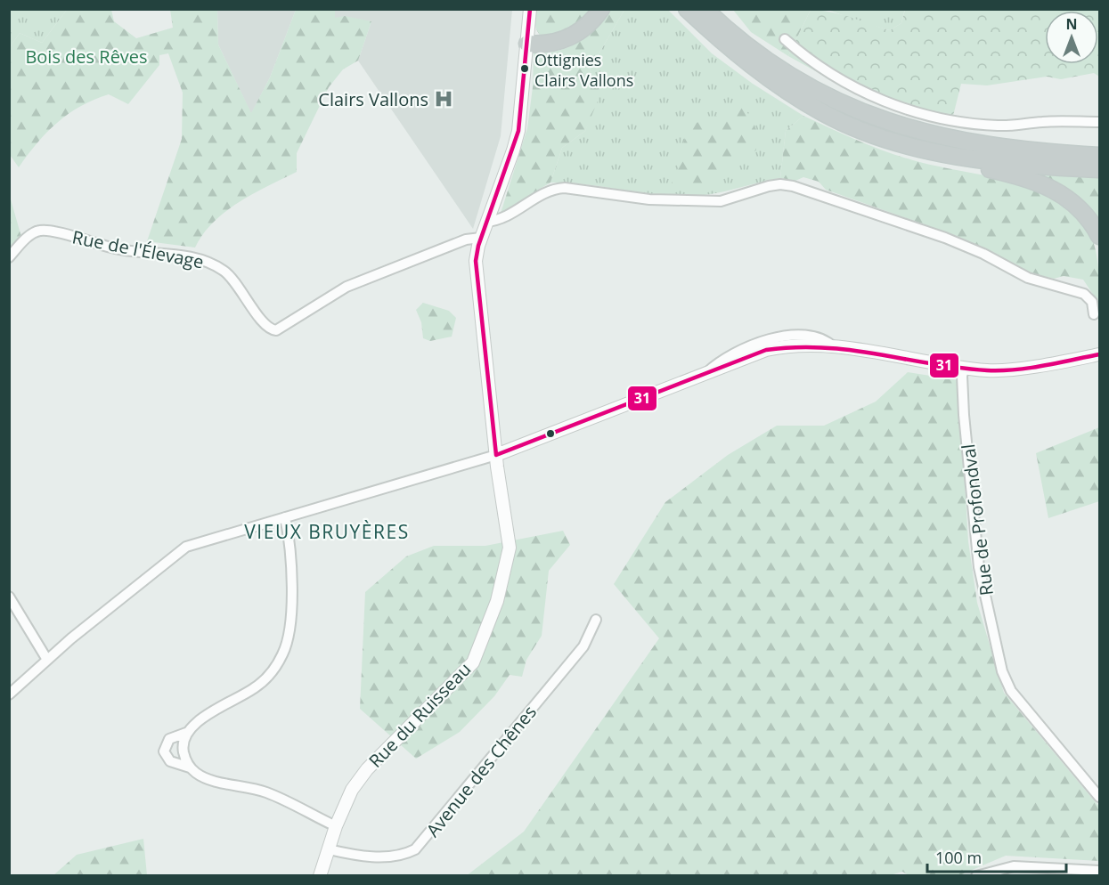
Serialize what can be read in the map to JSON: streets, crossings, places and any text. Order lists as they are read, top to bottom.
{
  "streets": {
    "street": [
      "Rue de l'Élevage",
      "Rue de Profondval",
      "Rue du Ruisseau",
      "Avenue des Chênes"
    ]
  },
  "crossings": [
    ["Rue de l'Élevage", "Rue du Ruisseau"],
    ["Rue du Ruisseau", "Avenue des Chênes"]
  ],
  "districts": ["VIEUX BRUYÈRES"],
  "parks": ["Bois des Rêves"],
  "places": {
    "other": ["Ottignies Clairs Vallons"],
    "hospital": ["Clairs Vallons"]
  },
  "lines": ["transit line 31"],
  "scale_bar": "100 m",
  "north": "top"
}
